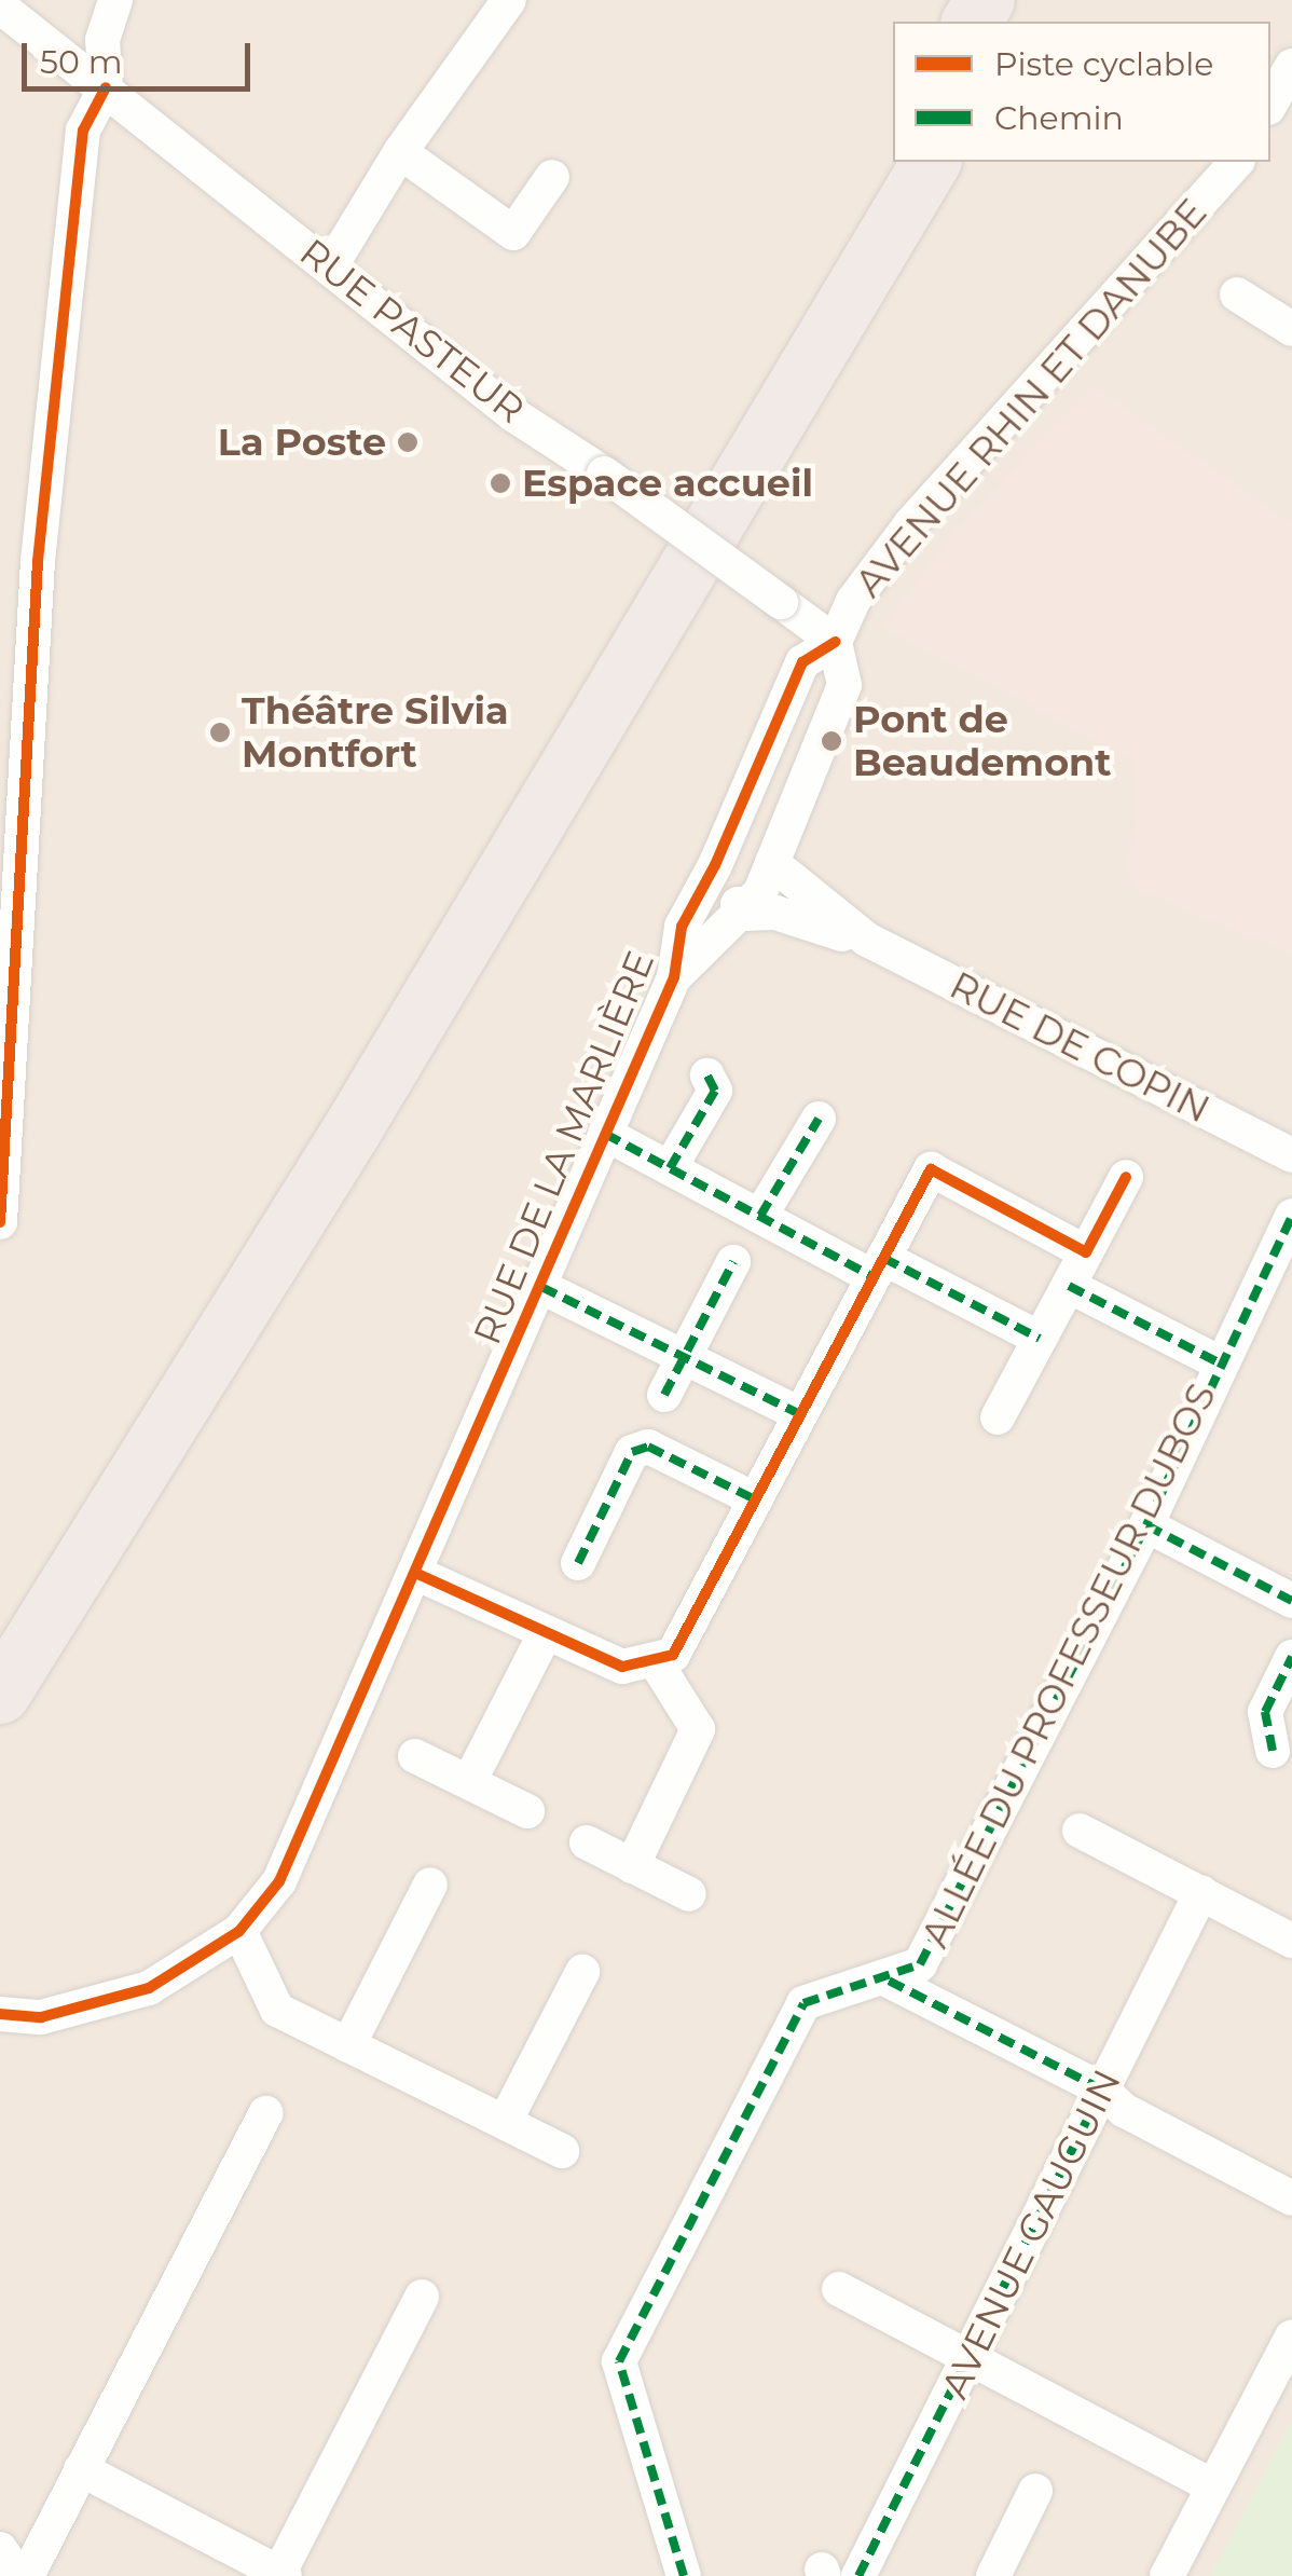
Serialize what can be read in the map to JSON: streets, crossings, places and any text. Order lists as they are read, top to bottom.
{
  "streets": {
    "street": [
      "RUE PASTEUR",
      "AVENUE RHIN ET DANUBE",
      "RUE DE COPIN",
      "RUE DE LA MARLIÈRE",
      "ALLÉE DU PROFESSEUR DUBOS",
      "AVENUE GAUGUIN"
    ]
  },
  "crossings": [
    ["RUE PASTEUR", "AVENUE RHIN ET DANUBE"],
    ["RUE PASTEUR", "RUE DE LA MARLIÈRE"],
    ["AVENUE RHIN ET DANUBE", "RUE DE LA MARLIÈRE"],
    ["RUE DE COPIN", "RUE DE LA MARLIÈRE"]
  ],
  "places": [
    "La Poste",
    "Espace accueil",
    "Théâtre Silvia Montfort",
    "Pont de Beaudemont"
  ],
  "legend": ["Piste cyclable", "Chemin"],
  "scale_bar": "50 m"
}
